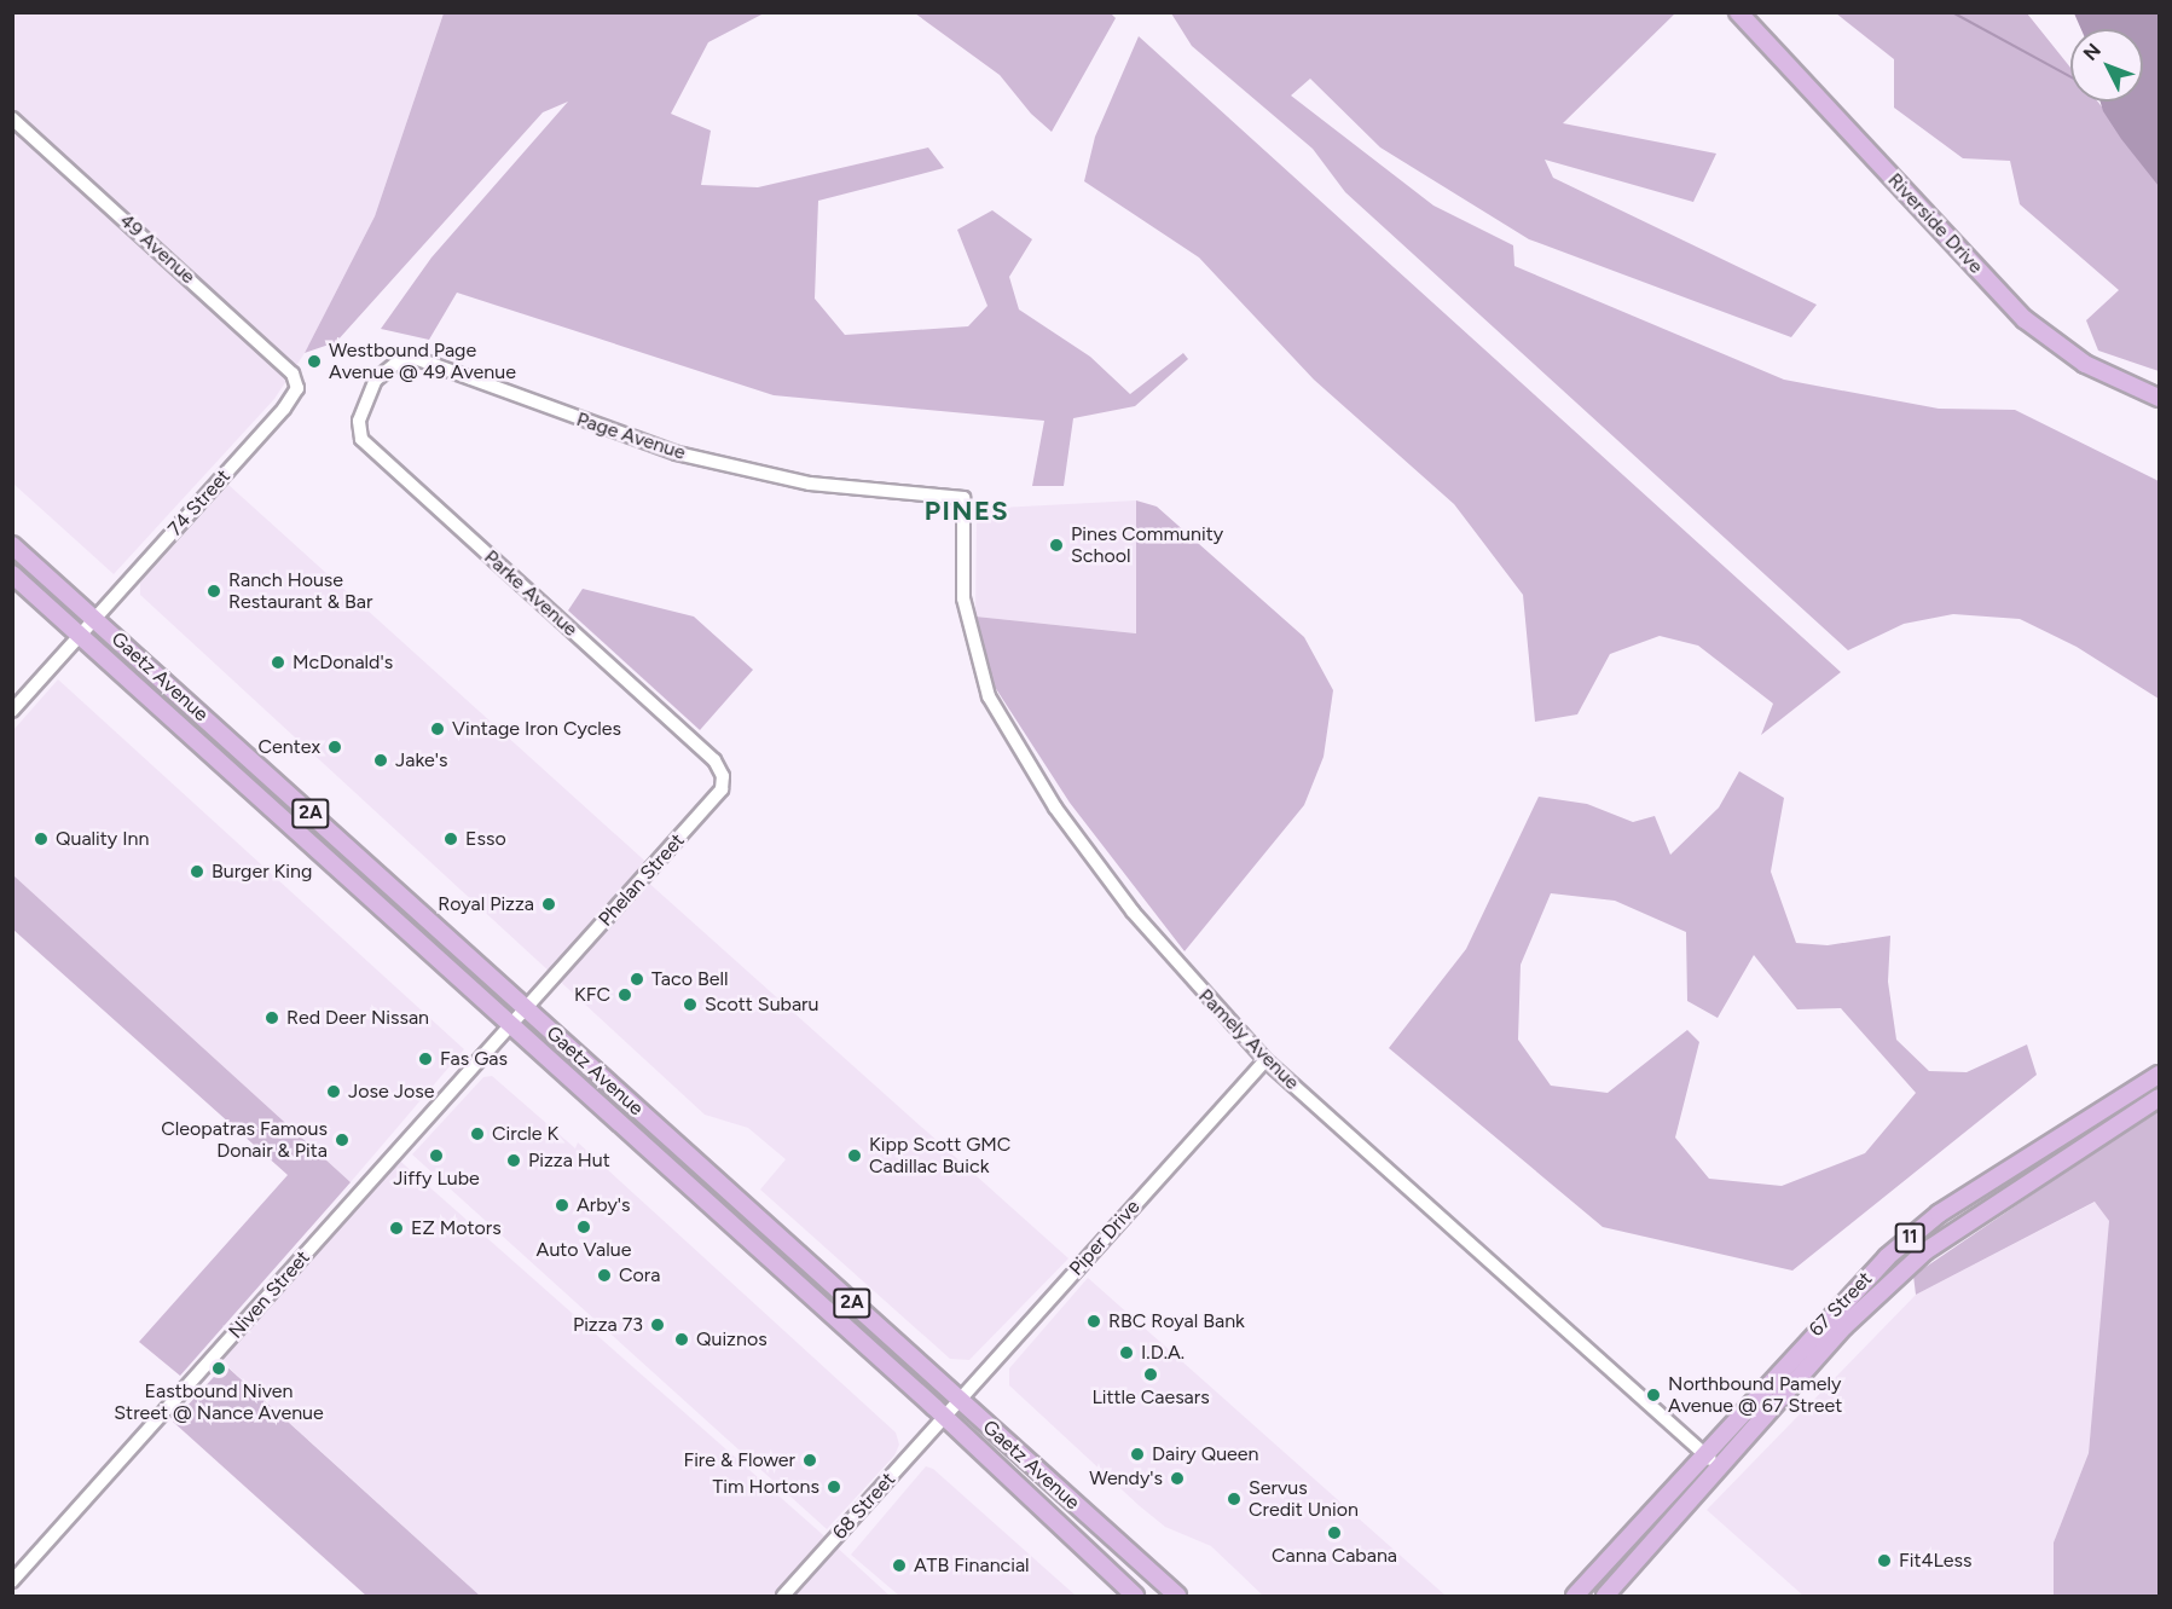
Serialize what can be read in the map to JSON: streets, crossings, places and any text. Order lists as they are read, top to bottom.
{
  "streets": {
    "main road": [
      "Riverside Drive",
      "Gaetz Avenue",
      "2A",
      "11",
      "67 Street"
    ],
    "street": [
      "49 Avenue",
      "Page Avenue",
      "74 Street",
      "Parke Avenue",
      "Phelan Street",
      "Pamely Avenue",
      "Piper Drive",
      "Niven Street",
      "68 Street"
    ]
  },
  "crossings": [
    ["49 Avenue", "74 Street"],
    ["Page Avenue", "Parke Avenue"],
    ["Page Avenue", "Pamely Avenue"],
    ["74 Street", "Gaetz Avenue"],
    ["Parke Avenue", "Phelan Street"],
    ["Gaetz Avenue", "Phelan Street"],
    ["Gaetz Avenue", "Piper Drive"],
    ["Gaetz Avenue", "Niven Street"],
    ["Gaetz Avenue", "68 Street"],
    ["Phelan Street", "Niven Street"],
    ["Pamely Avenue", "Piper Drive"],
    ["Pamely Avenue", "67 Street"],
    ["Piper Drive", "68 Street"]
  ],
  "districts": ["PINES"],
  "places": [
    "Westbound Page Avenue @ 49 Avenue",
    "Pines Community School",
    "Ranch House Restaurant & Bar",
    "McDonald's",
    "Vintage Iron Cycles",
    "Centex",
    "Jake's",
    "Quality Inn",
    "Esso",
    "Burger King",
    "Royal Pizza",
    "Taco Bell",
    "KFC",
    "Scott Subaru",
    "Red Deer Nissan",
    "Fas Gas",
    "Jose Jose",
    "Circle K",
    "Cleopatras Famous Donair & Pita",
    "Jiffy Lube",
    "Kipp Scott GMC Cadillac Buick",
    "Pizza Hut",
    "Arby's",
    "Auto Value",
    "EZ Motors",
    "Cora",
    "RBC Royal Bank",
    "Pizza 73",
    "Quiznos",
    "I.D.A.",
    "Eastbound Niven Street @ Nance Avenue",
    "Little Caesars",
    "Northbound Pamely Avenue @ 67 Street",
    "Dairy Queen",
    "Fire & Flower",
    "Wendy's",
    "Tim Hortons",
    "Servus Credit Union",
    "Canna Cabana",
    "Fit4Less",
    "ATB Financial"
  ],
  "north": "top left"
}
